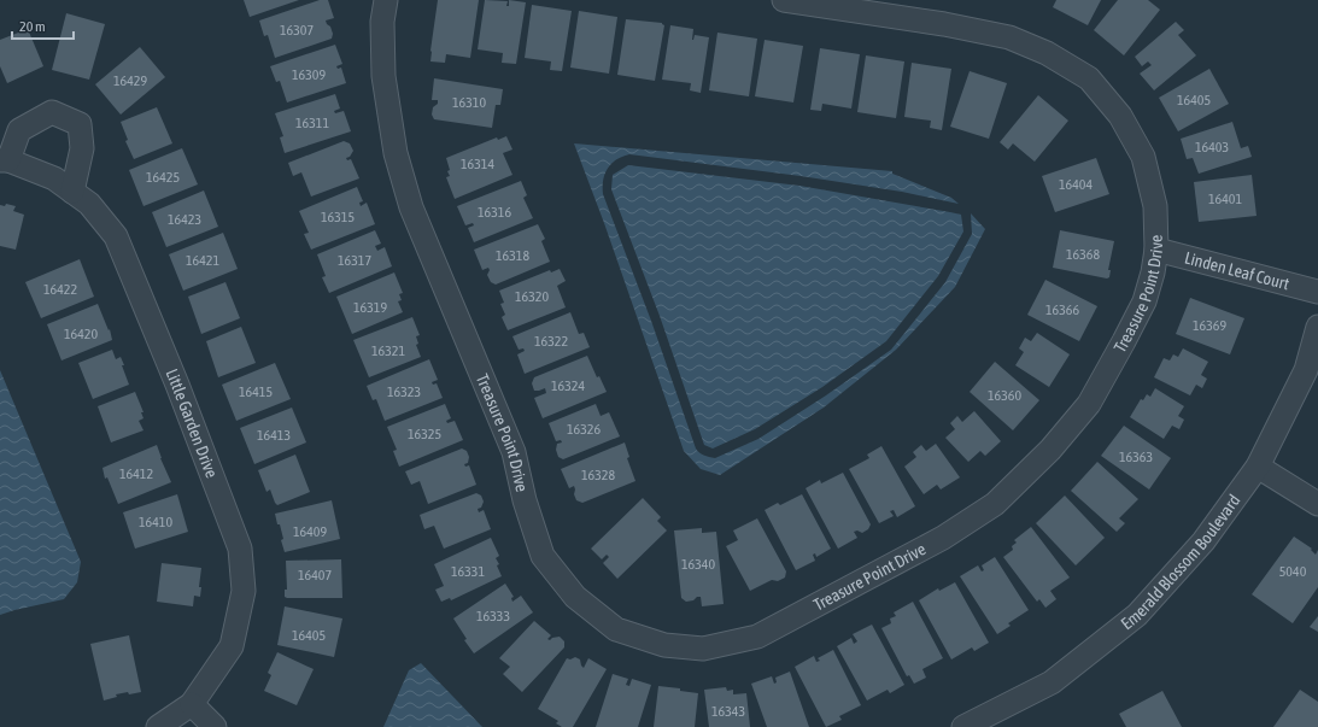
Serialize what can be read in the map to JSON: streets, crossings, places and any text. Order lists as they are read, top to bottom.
{
  "streets": {
    "street": [
      "Linden Leaf Court",
      "Treasure Point Drive",
      "Little Garden Drive",
      "Emerald Blossom Boulevard"
    ]
  },
  "crossings": [
    ["Linden Leaf Court", "Treasure Point Drive"]
  ],
  "house_numbers": [
    "16307",
    "16309",
    "16429",
    "16405",
    "16310",
    "16311",
    "16403",
    "16314",
    "16425",
    "16404",
    "16401",
    "16316",
    "16315",
    "16423",
    "16368",
    "16318",
    "16421",
    "16317",
    "16422",
    "16320",
    "16319",
    "16366",
    "16369",
    "16420",
    "16322",
    "16321",
    "16324",
    "16415",
    "16323",
    "16360",
    "16326",
    "16325",
    "16413",
    "16363",
    "16412",
    "16328",
    "16410",
    "16409",
    "16340",
    "16331",
    "5040",
    "16407",
    "16333",
    "16405",
    "16343"
  ],
  "scale_bar": "20 m"
}
